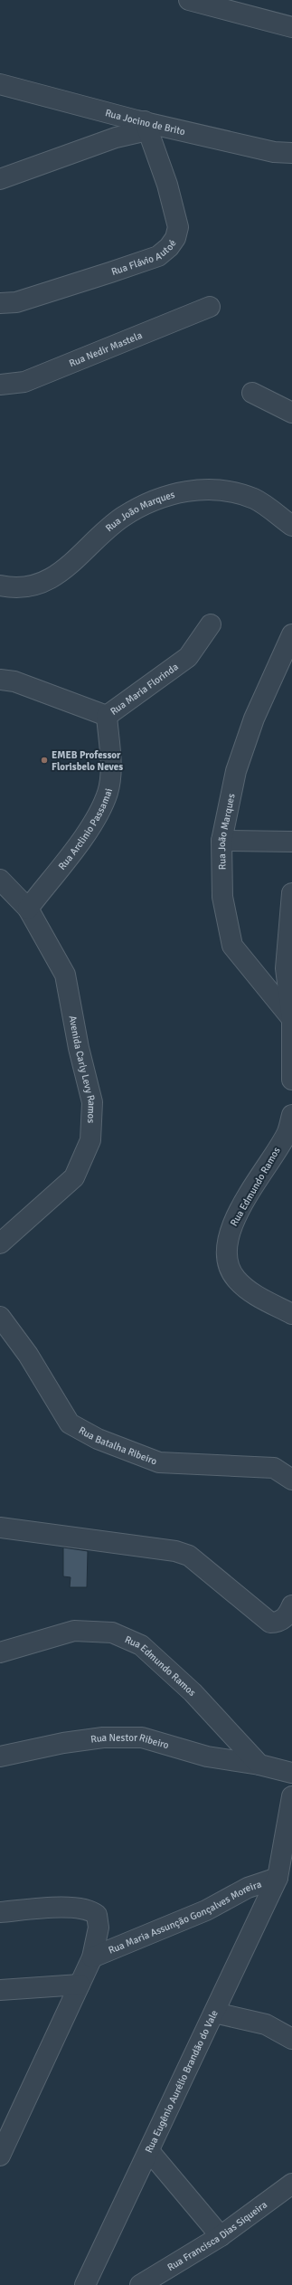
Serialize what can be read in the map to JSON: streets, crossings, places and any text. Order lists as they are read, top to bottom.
{
  "streets": {
    "street": [
      "Rua Jocino de Brito",
      "Rua Flávio Autoé",
      "Rua Nedir Mastela",
      "Rua João Marques",
      "Rua Maria Florinda",
      "Rua Arclinio Passamai",
      "Avenida Carly Levy Ramos",
      "Rua Edmundo Ramos",
      "Rua Batalha Ribeiro",
      "Rua Nestor Ribeiro",
      "Rua Maria Assunção Gonçalves Moreira",
      "Rua Eugênio Aurélio Brandão do Vale",
      "Rua Francisca Dias Siqueira"
    ]
  },
  "crossings": [
    ["Rua Jocino de Brito", "Rua Flávio Autoé"],
    ["Rua Maria Florinda", "Rua Arclinio Passamai"],
    ["Rua Arclinio Passamai", "Avenida Carly Levy Ramos"],
    ["Rua Edmundo Ramos", "Rua Nestor Ribeiro"],
    ["Rua Maria Assunção Gonçalves Moreira", "Rua Eugênio Aurélio Brandão do Vale"]
  ],
  "places": ["EMEB Professor Florisbelo Neves"]
}
